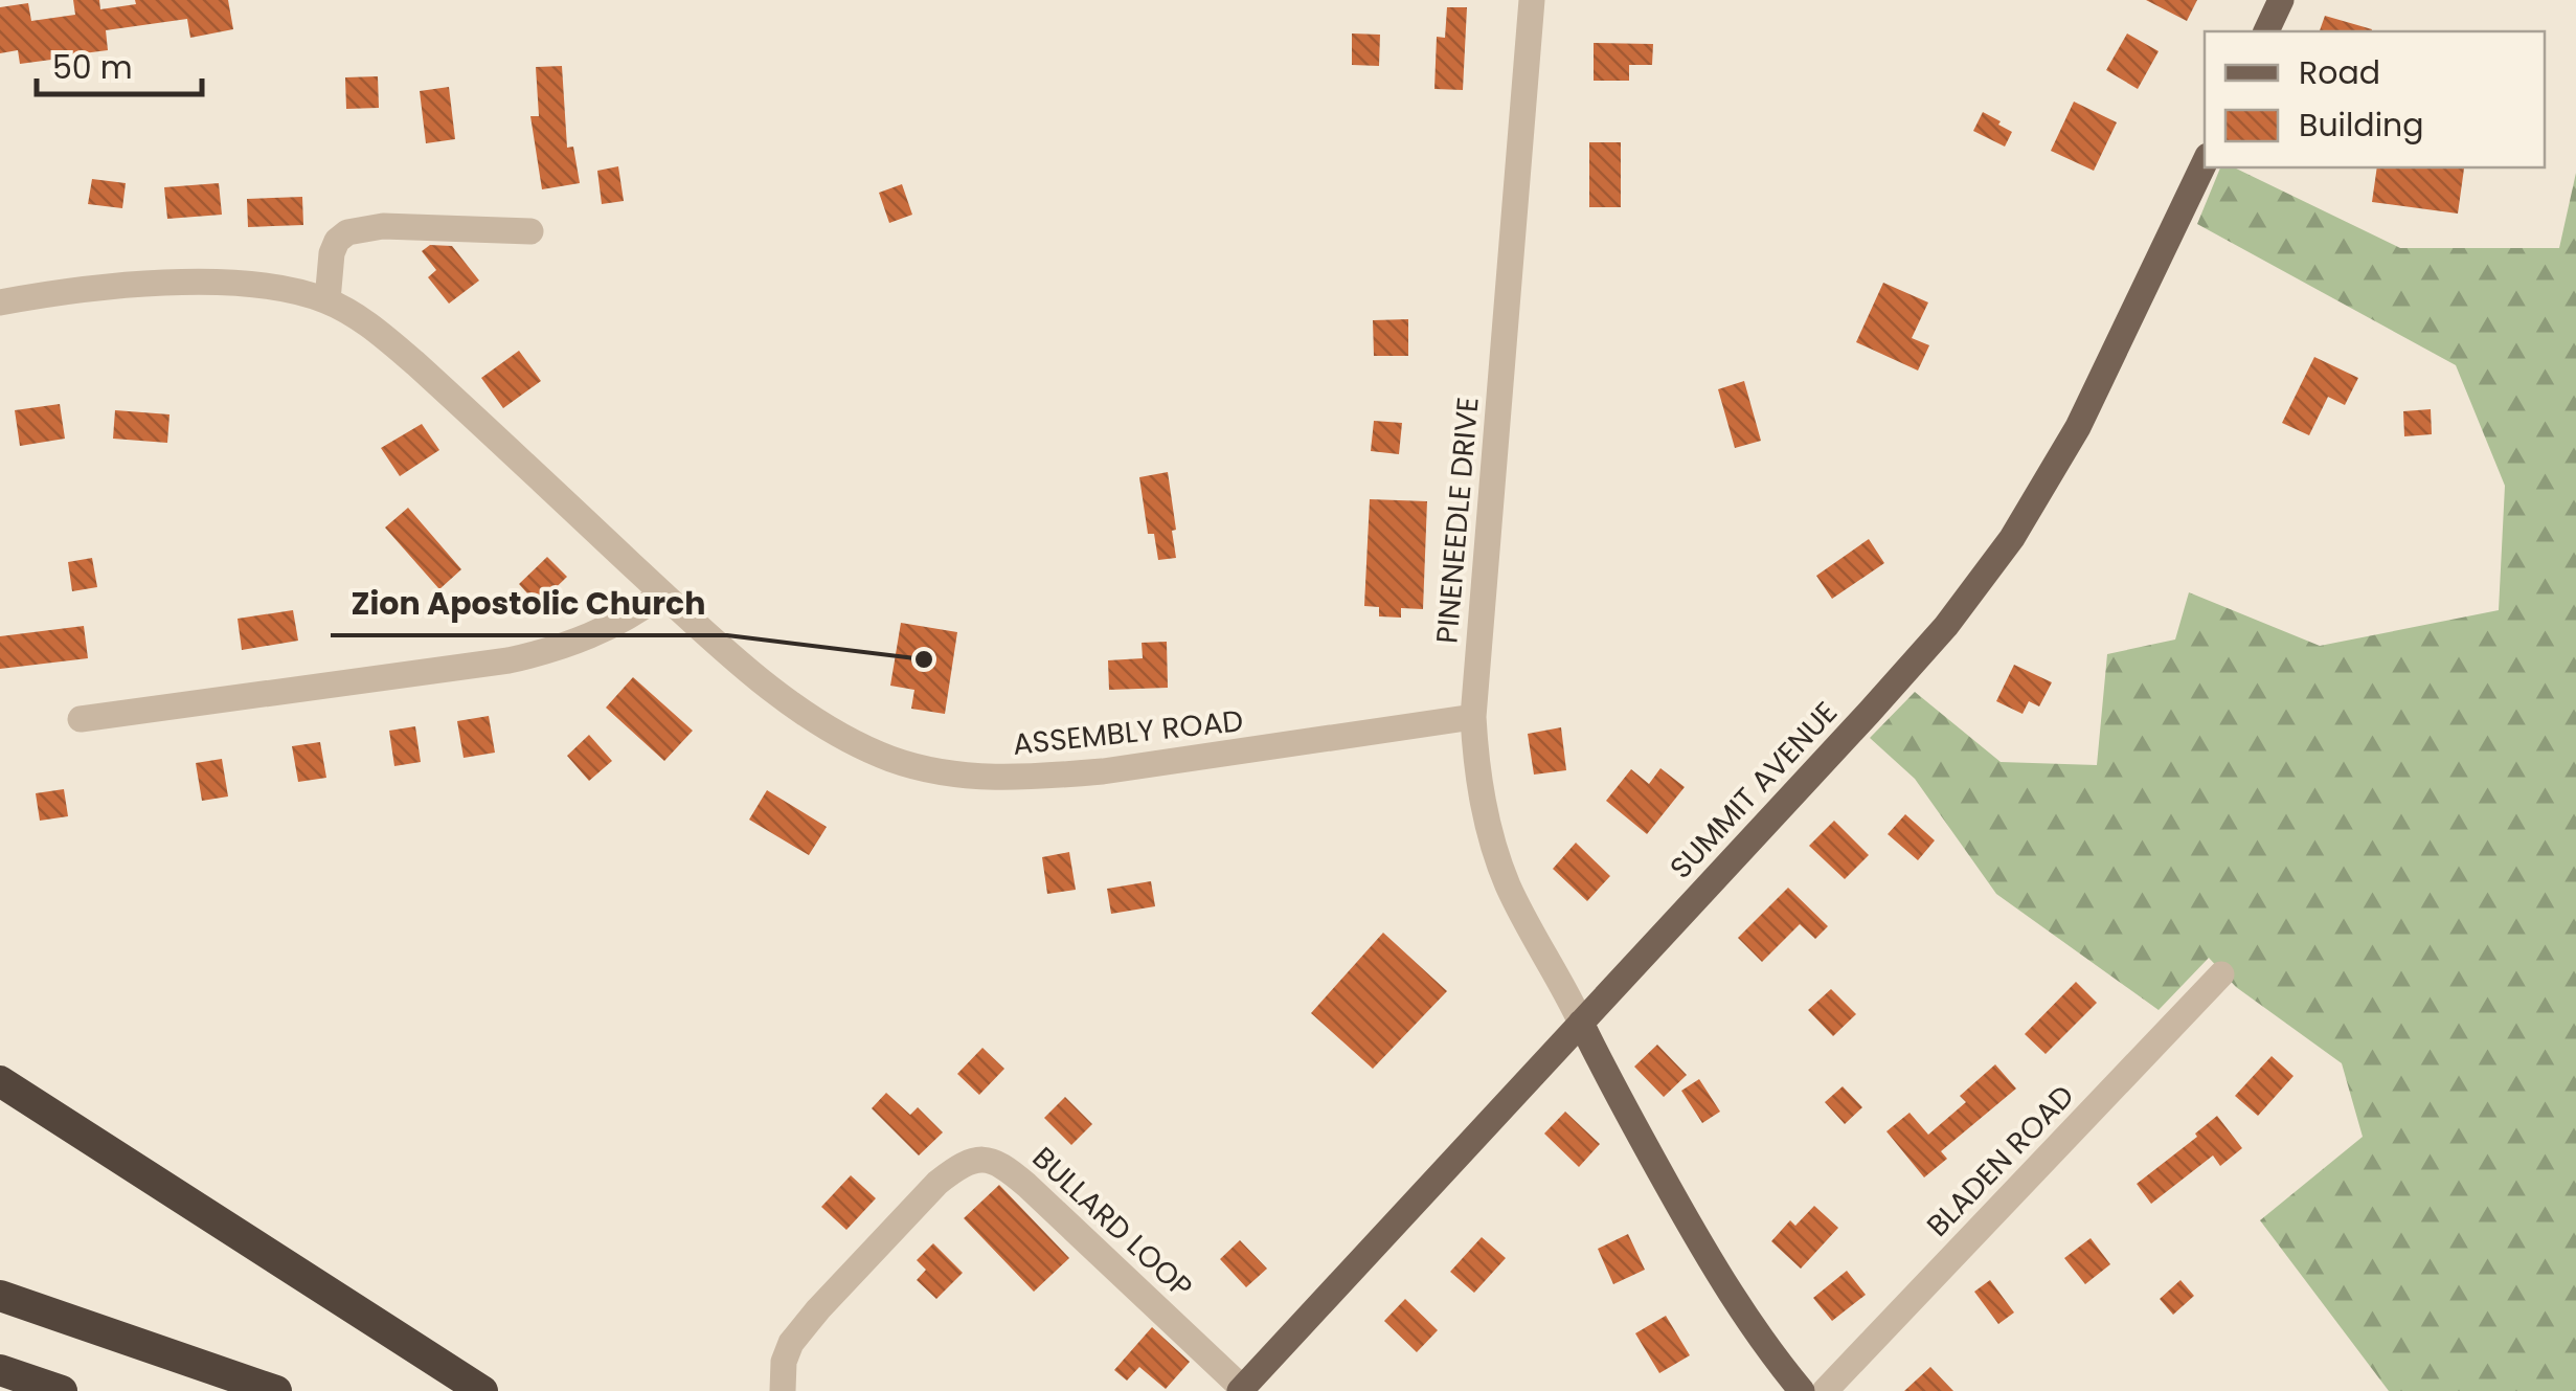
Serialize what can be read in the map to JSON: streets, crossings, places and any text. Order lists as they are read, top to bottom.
{
  "streets": {
    "main road": ["SUMMIT AVENUE"],
    "street": [
      "PINENEEDLE DRIVE",
      "ASSEMBLY ROAD",
      "BLADEN ROAD",
      "BULLARD LOOP"
    ]
  },
  "crossings": [
    ["PINENEEDLE DRIVE", "ASSEMBLY ROAD"],
    ["PINENEEDLE DRIVE", "SUMMIT AVENUE"],
    ["SUMMIT AVENUE", "BULLARD LOOP"]
  ],
  "places": ["Zion Apostolic Church"],
  "legend": ["Road", "Building"],
  "scale_bar": "50 m"
}
